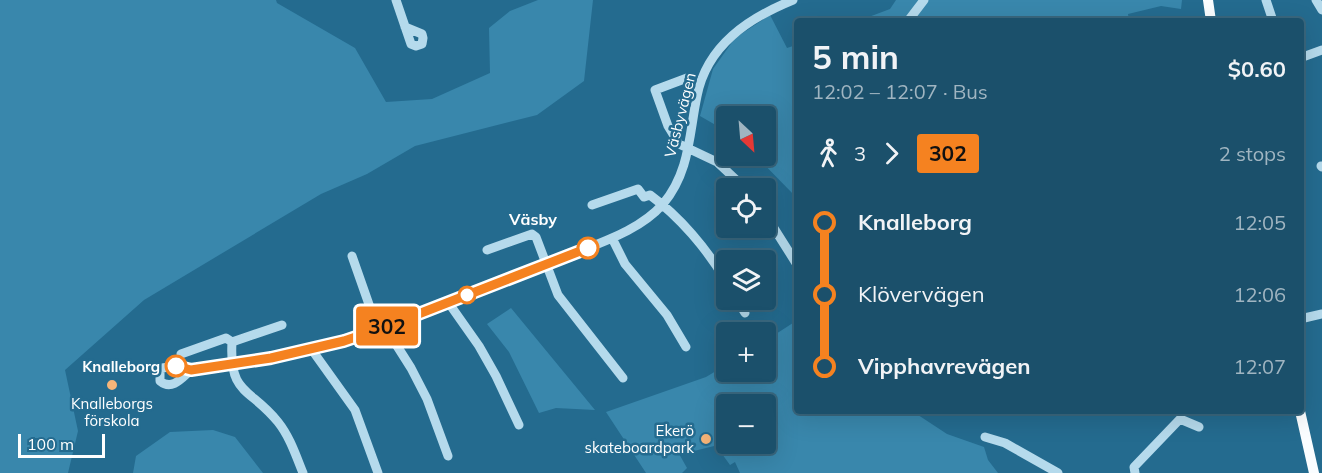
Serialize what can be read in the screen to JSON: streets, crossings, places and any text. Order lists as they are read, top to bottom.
{
  "streets": {
    "street": ["Väsbyvägen"]
  },
  "districts": ["Väsby"],
  "places": ["Knalleborg", "Knalleborgs förskola", "Ekerö skateboardpark"],
  "lines": ["bus line 302"],
  "scale_bar": "100 m",
  "north": "bottom right",
  "page": {
    "on_map": "302",
    "heading": ["5 min", "12:02 – 12:07 · Bus", "$0.60"],
    "map_buttons": ["+", "−"],
    "legs": ["3", "302", "2 stops"],
    "list": [
      {
        "name": "Knalleborg",
        "value": "12:05"
      },
      {
        "name": "Klövervägen",
        "value": "12:06"
      },
      {
        "name": "Vipphavrevägen",
        "value": "12:07"
      }
    ],
    "scale": "100 m"
  }
}
